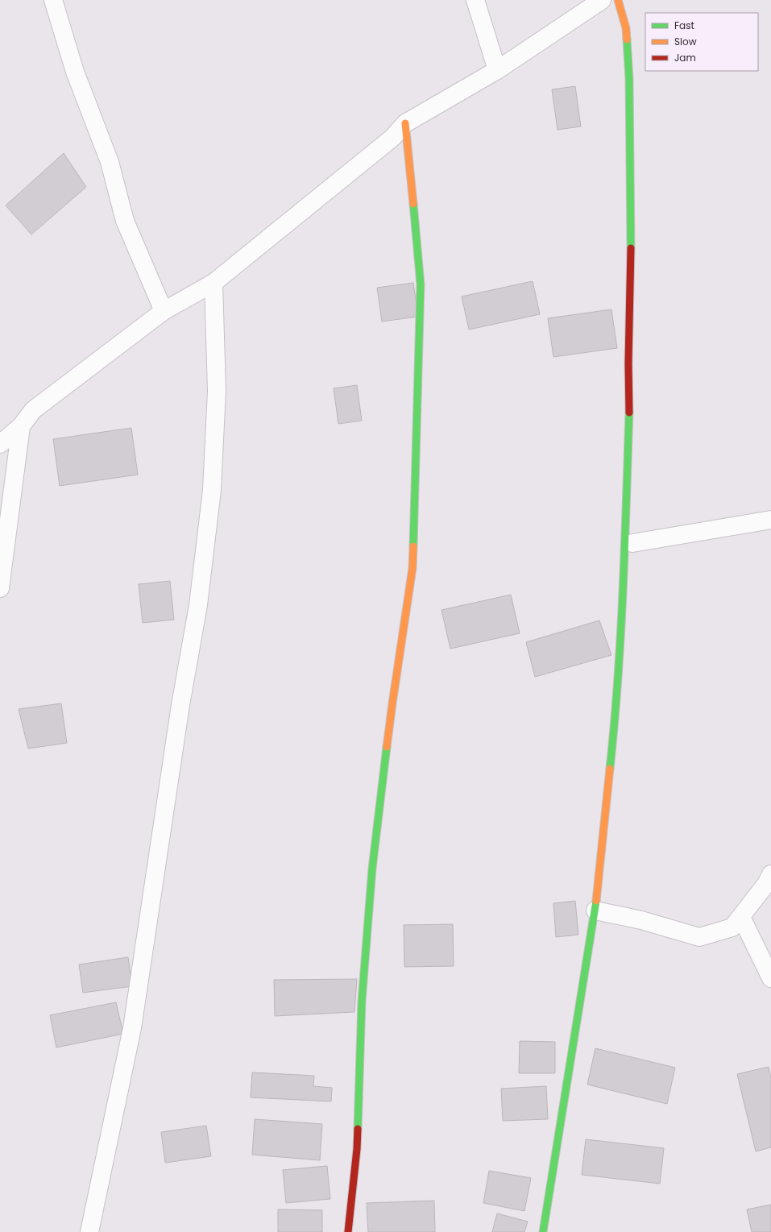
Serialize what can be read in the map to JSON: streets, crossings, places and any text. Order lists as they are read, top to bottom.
{
  "legend": ["Fast", "Slow", "Jam"]
}
